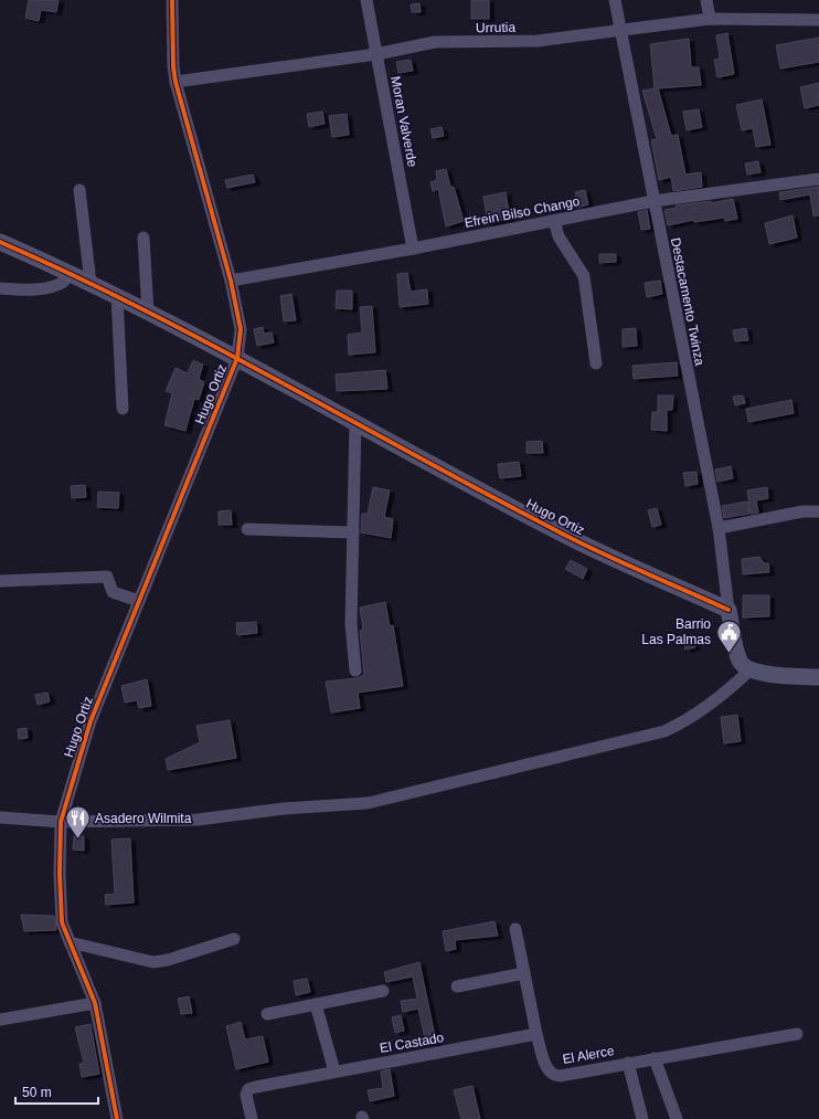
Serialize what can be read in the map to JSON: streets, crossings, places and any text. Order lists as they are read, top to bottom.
{
  "streets": {
    "street": [
      "Urrutia",
      "Moran Valverde",
      "Efrein Bilso Chango",
      "Destacamento Twinza",
      "Hugo Ortiz",
      "El Castado",
      "El Alerce"
    ]
  },
  "crossings": [
    ["Urrutia", "Moran Valverde"],
    ["Urrutia", "Destacamento Twinza"],
    ["Urrutia", "Hugo Ortiz"],
    ["Moran Valverde", "Efrein Bilso Chango"],
    ["Efrein Bilso Chango", "Destacamento Twinza"],
    ["Efrein Bilso Chango", "Hugo Ortiz"],
    ["Destacamento Twinza", "Hugo Ortiz"],
    ["El Castado", "El Alerce"]
  ],
  "places": {
    "public building": ["Barrio Las Palmas"],
    "restaurant": ["Asadero Wilmita"]
  },
  "scale_bar": "50 m"
}
